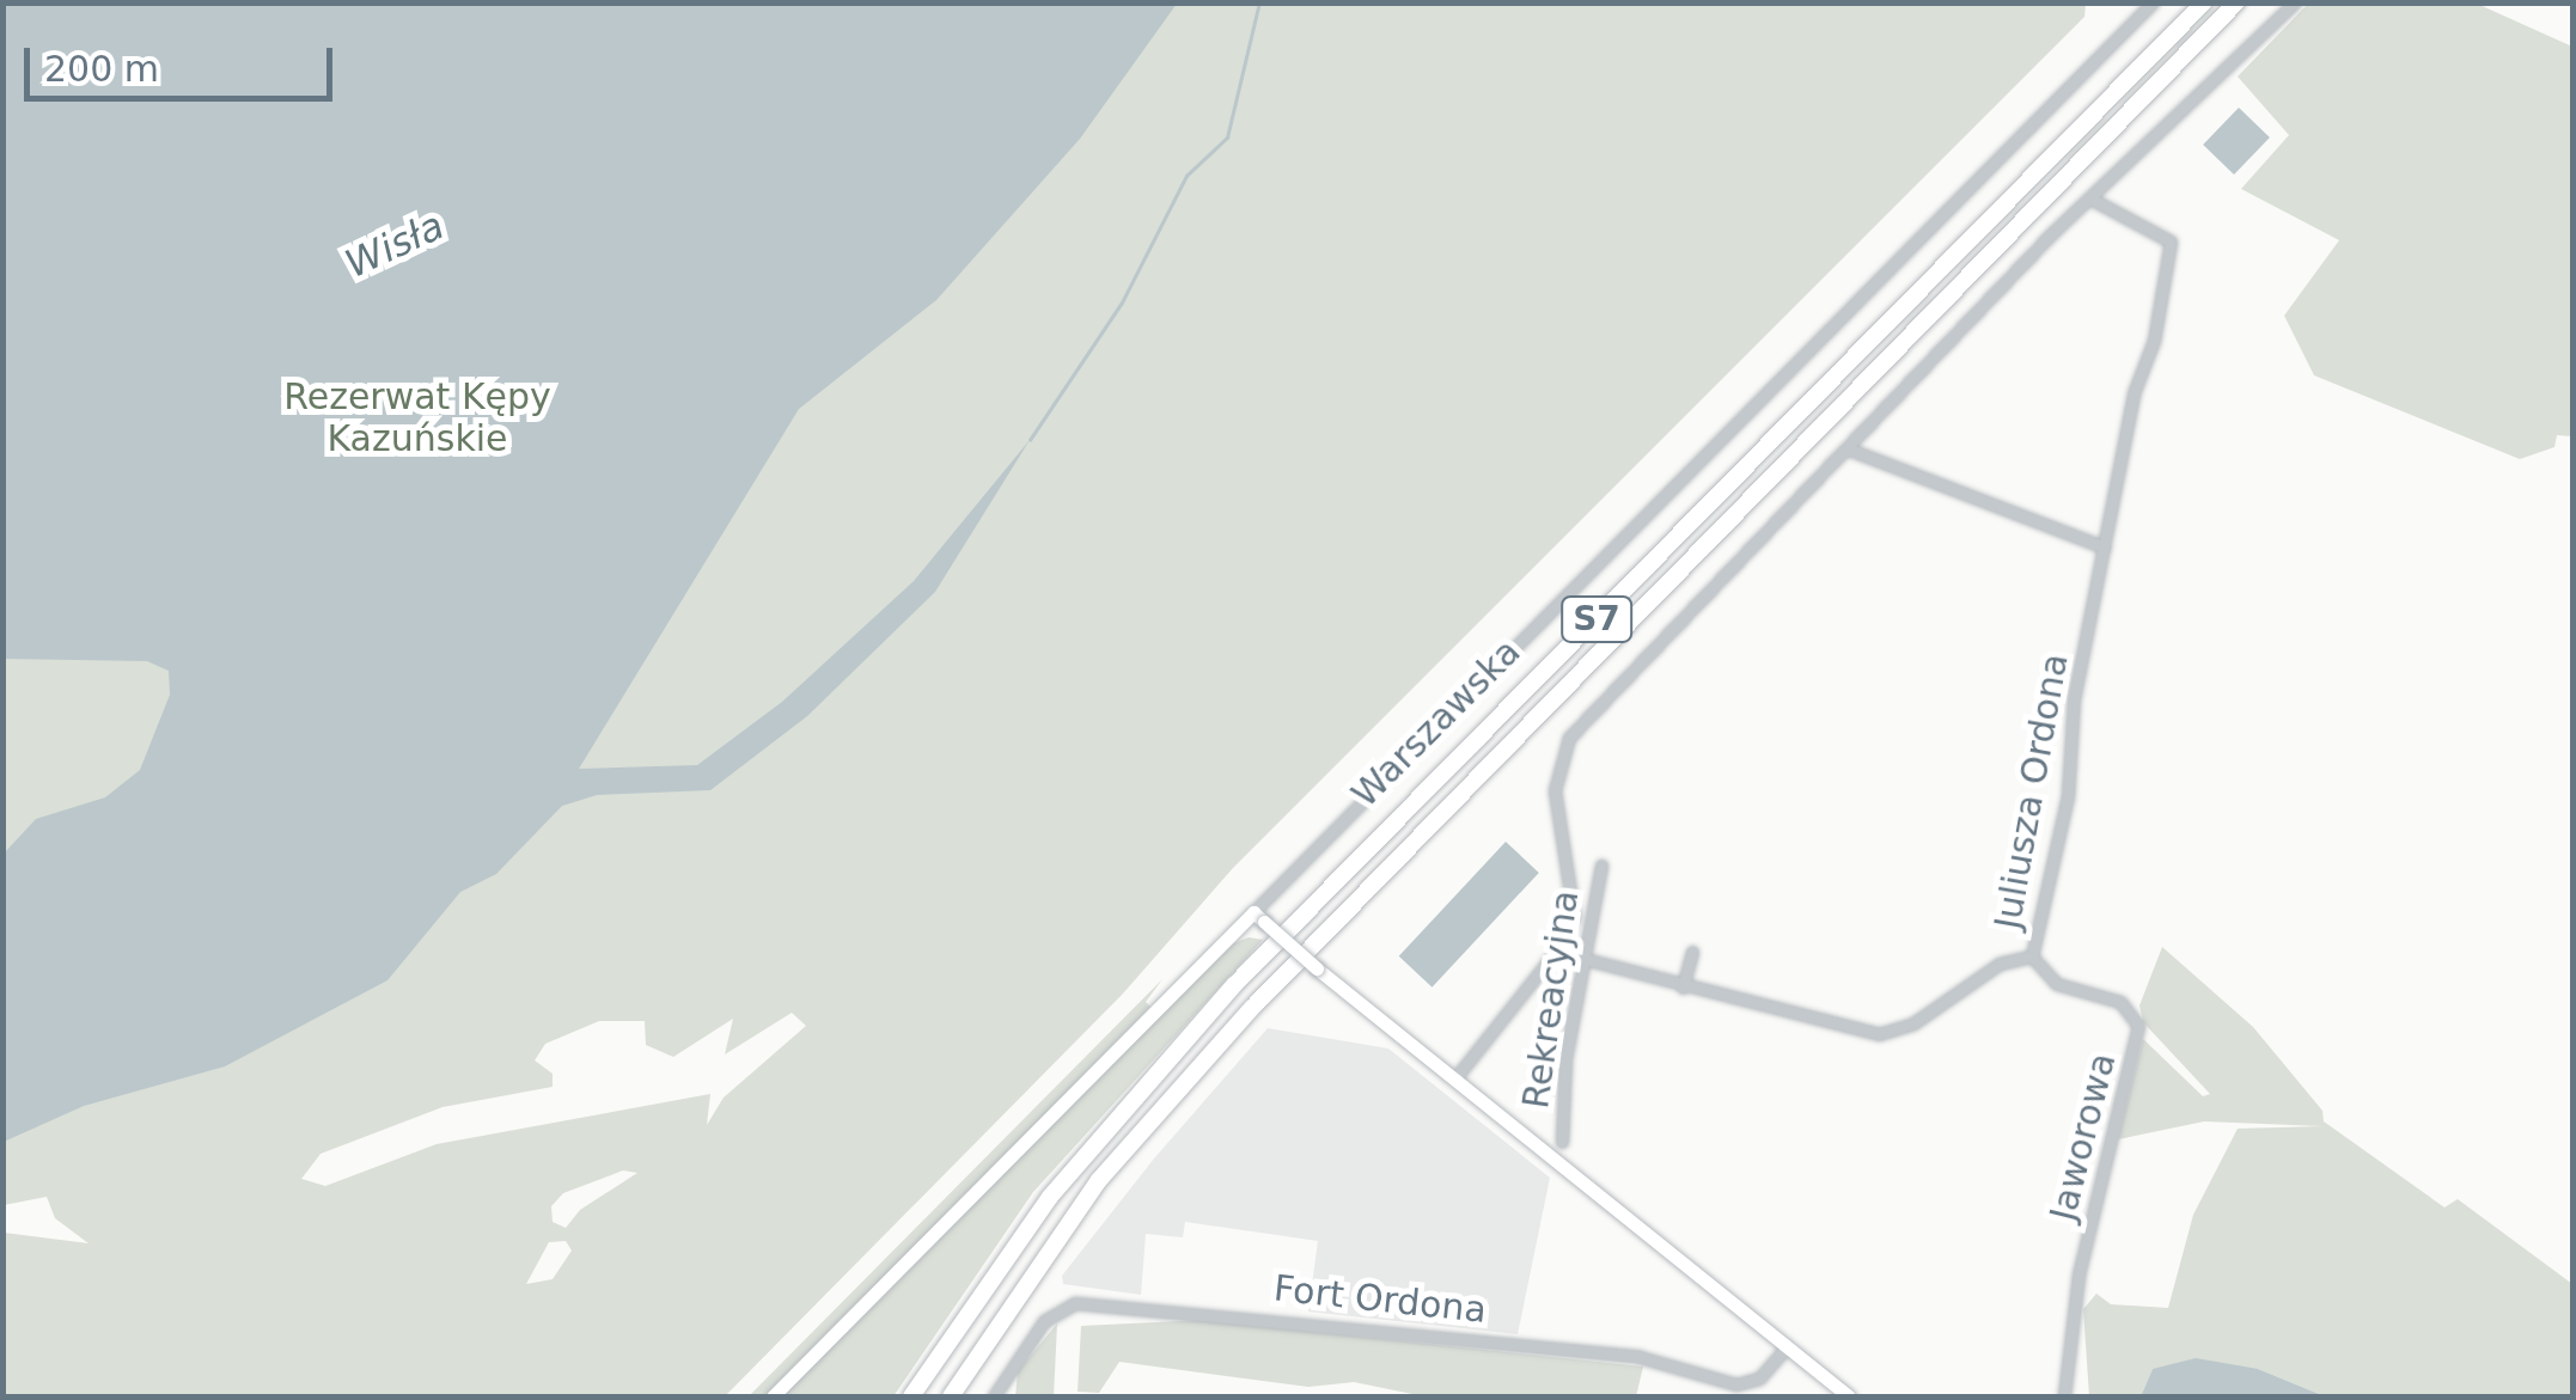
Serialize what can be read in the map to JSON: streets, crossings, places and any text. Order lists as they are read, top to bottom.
{
  "streets": {
    "highway": ["S7"],
    "main road": ["Warszawska"],
    "street": [
      "Juliusza Ordona",
      "Rekreacyjna",
      "Jaworowa",
      "Fort Ordona"
    ]
  },
  "crossings": [
    ["Juliusza Ordona", "Rekreacyjna"],
    ["Juliusza Ordona", "Jaworowa"]
  ],
  "water": ["Wisła"],
  "parks": ["Rezerwat Kępy Kazuńskie"],
  "scale_bar": "200 m"
}
